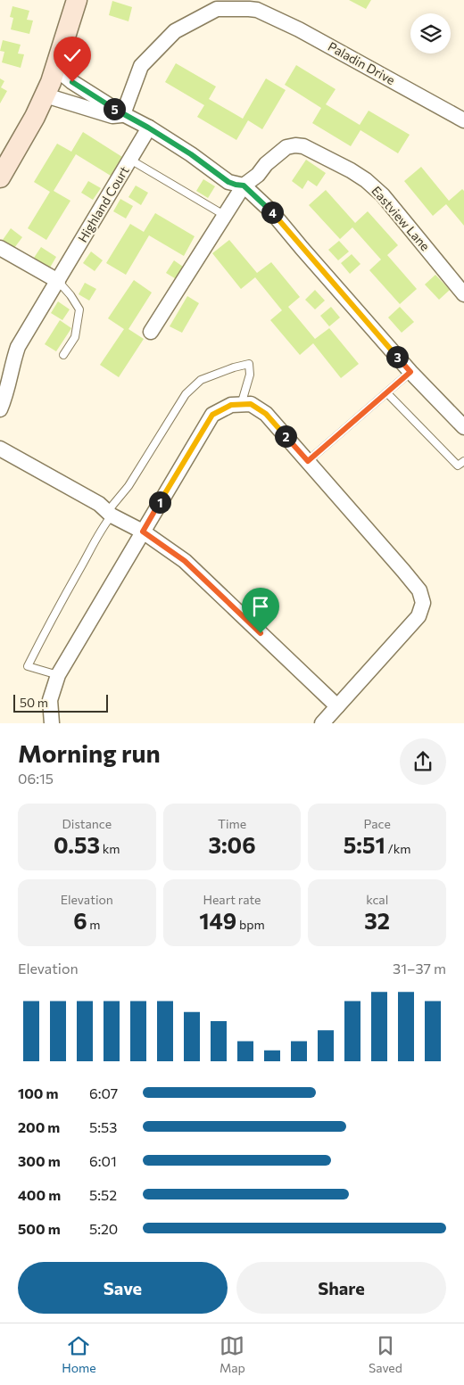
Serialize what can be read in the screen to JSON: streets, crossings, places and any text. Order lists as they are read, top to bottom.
{
  "streets": {
    "street": ["Paladin Drive", "Highland Court", "Eastview Lane"]
  },
  "scale_bar": "50 m",
  "page": {
    "pins": [
      "5",
      "4",
      "3",
      "2",
      "1"
    ],
    "scale": "50 m",
    "heading": ["Morning run", "06:15"],
    "stats": [
      ["Distance", "0.53 km"],
      ["Time", "3:06"],
      ["Pace", "5:51 /km"],
      ["Elevation", "6 m"],
      ["Heart rate", "149 bpm"],
      ["kcal", "32"]
    ],
    "chart": ["Elevation", "31–37 m"],
    "list": [
      {
        "name": "100 m",
        "note": "6:07"
      },
      {
        "name": "200 m",
        "note": "5:53"
      },
      {
        "name": "300 m",
        "note": "6:01"
      },
      {
        "name": "400 m",
        "note": "5:52"
      },
      {
        "name": "500 m",
        "note": "5:20"
      }
    ],
    "buttons": ["Save", "Share"],
    "tabs": ["Home", "Map", "Saved"]
  }
}
